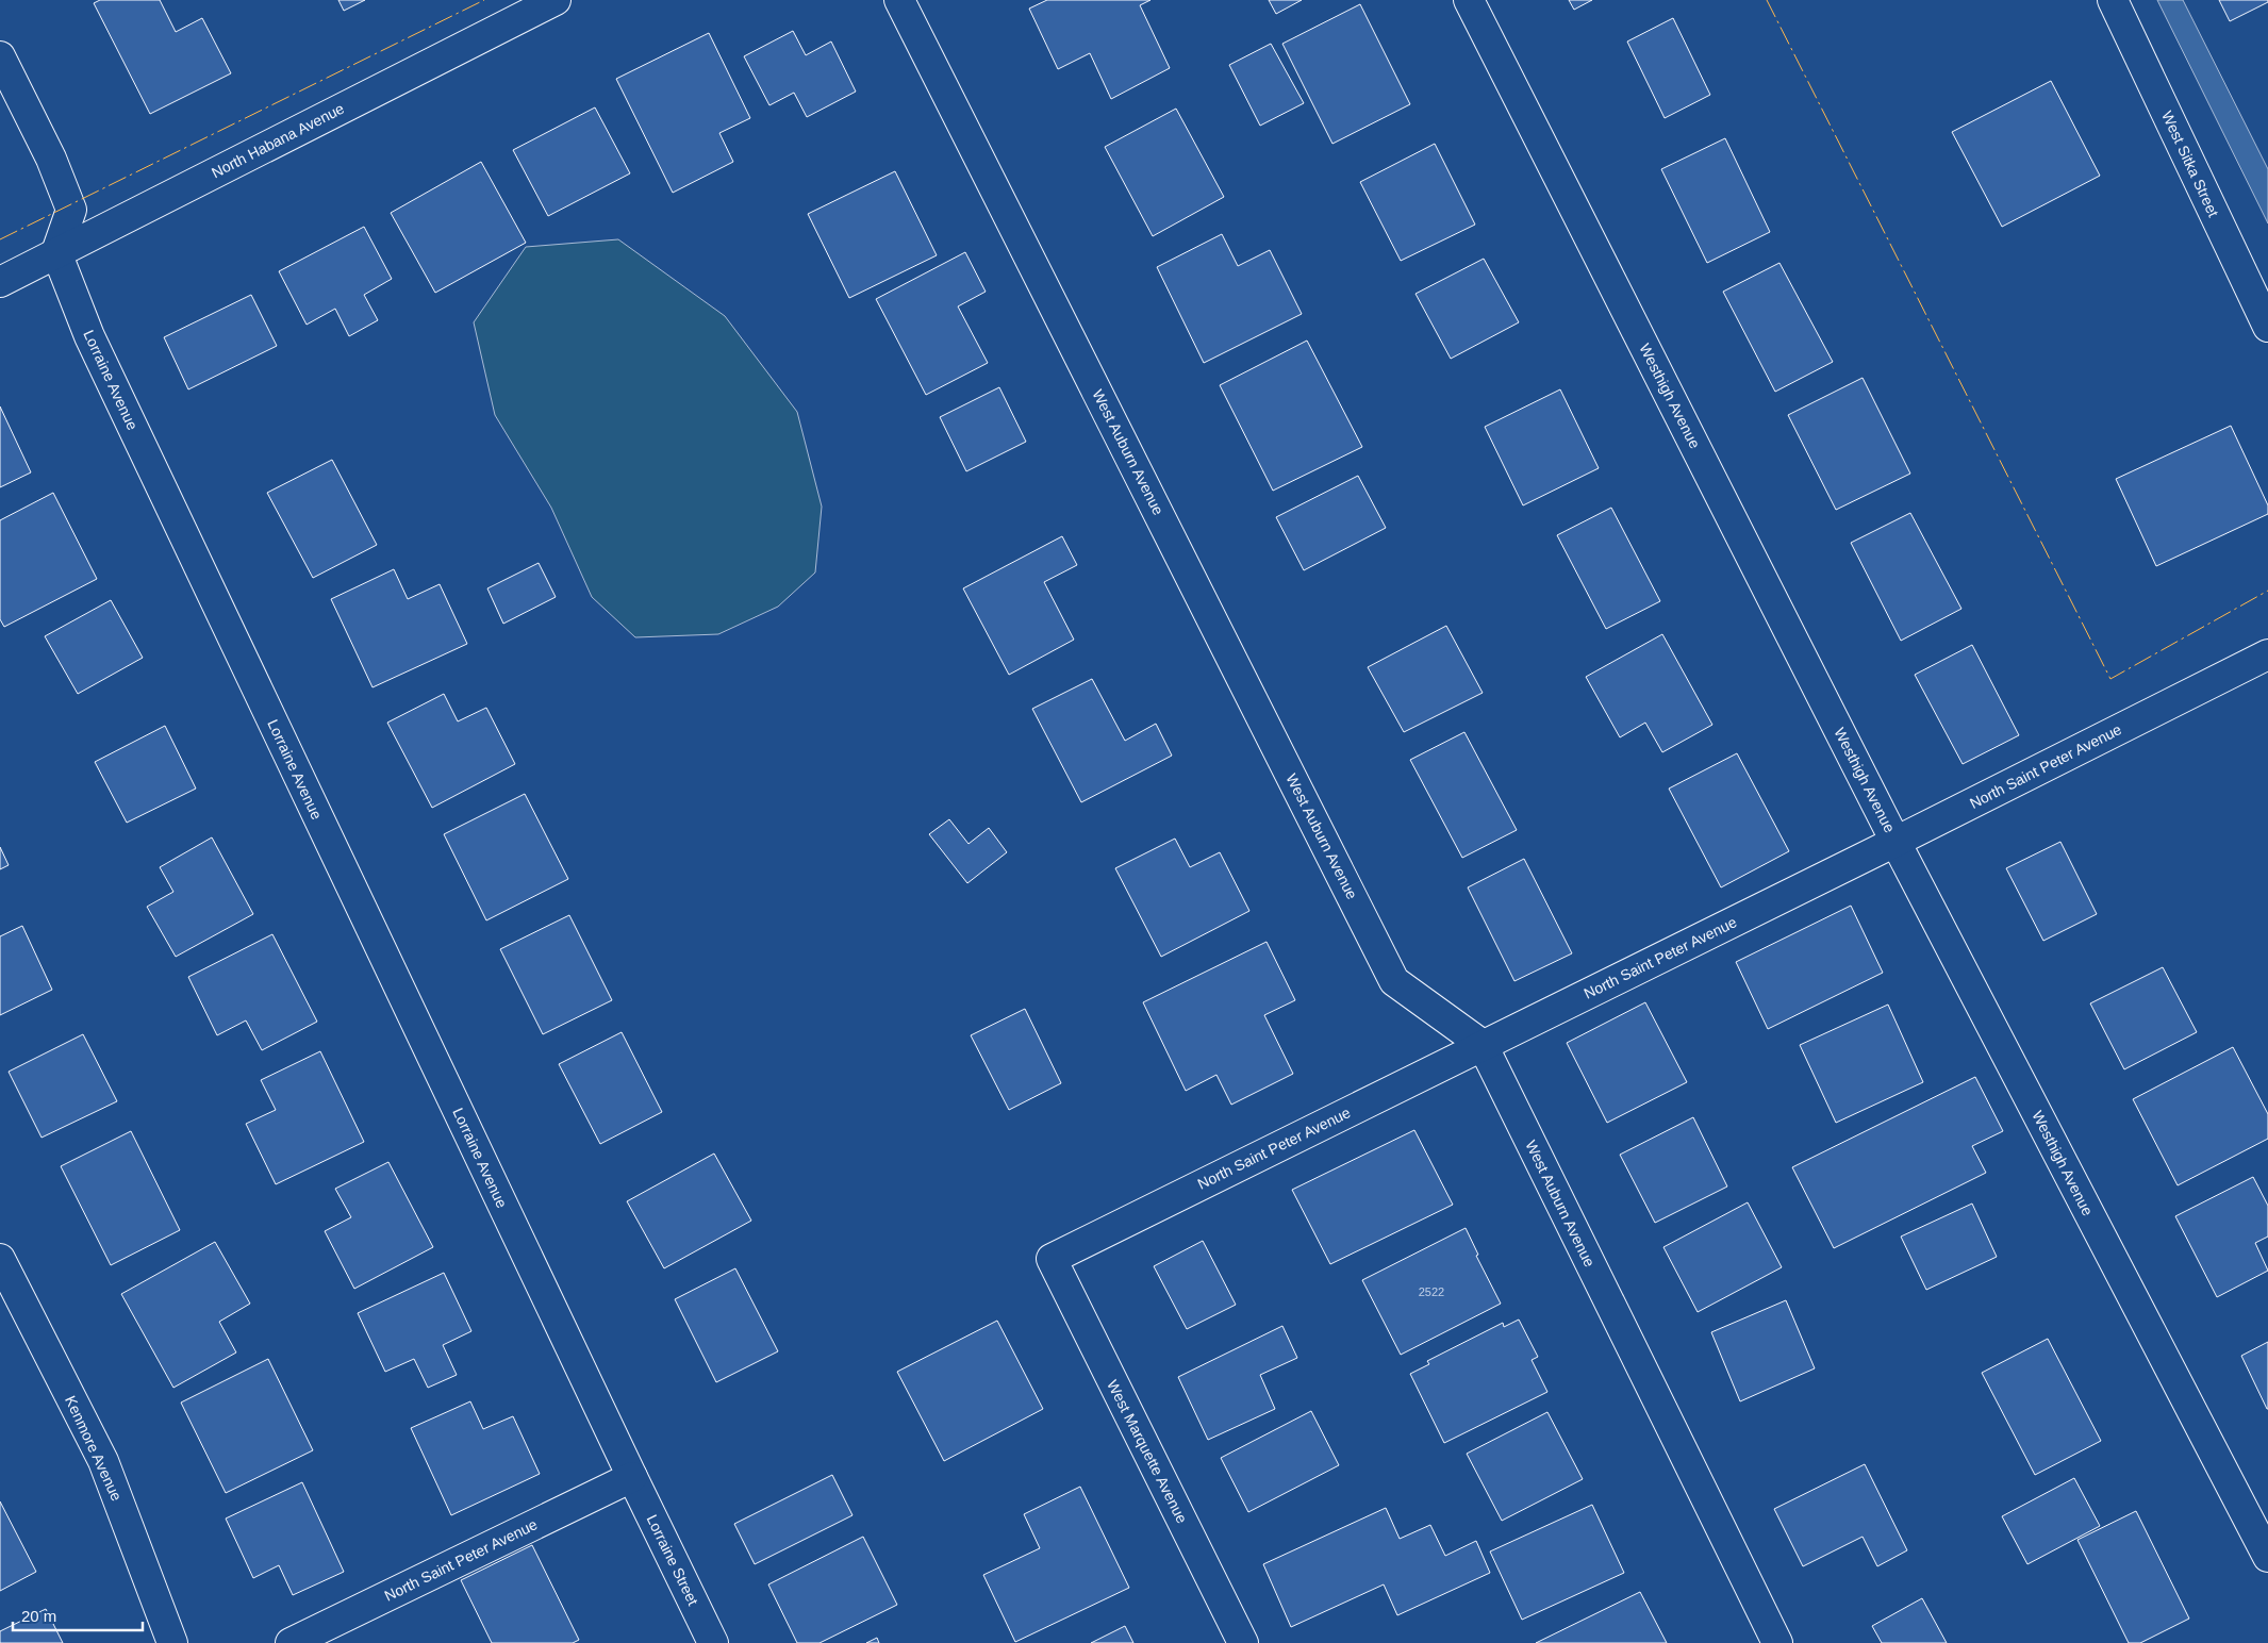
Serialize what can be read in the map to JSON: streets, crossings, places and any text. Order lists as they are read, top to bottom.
{
  "streets": {
    "street": [
      "North Habana Avenue",
      "West Sitka Street",
      "Lorraine Avenue",
      "Westhigh Avenue",
      "West Auburn Avenue",
      "North Saint Peter Avenue",
      "Kenmore Avenue",
      "West Marquette Avenue",
      "Lorraine Street"
    ]
  },
  "crossings": [
    ["North Habana Avenue", "Lorraine Avenue"],
    ["Lorraine Avenue", "North Saint Peter Avenue"],
    ["Lorraine Avenue", "Lorraine Street"],
    ["Westhigh Avenue", "North Saint Peter Avenue"],
    ["West Auburn Avenue", "North Saint Peter Avenue"],
    ["North Saint Peter Avenue", "West Marquette Avenue"],
    ["North Saint Peter Avenue", "Lorraine Street"]
  ],
  "house_numbers": ["2522"],
  "scale_bar": "20 m"
}
